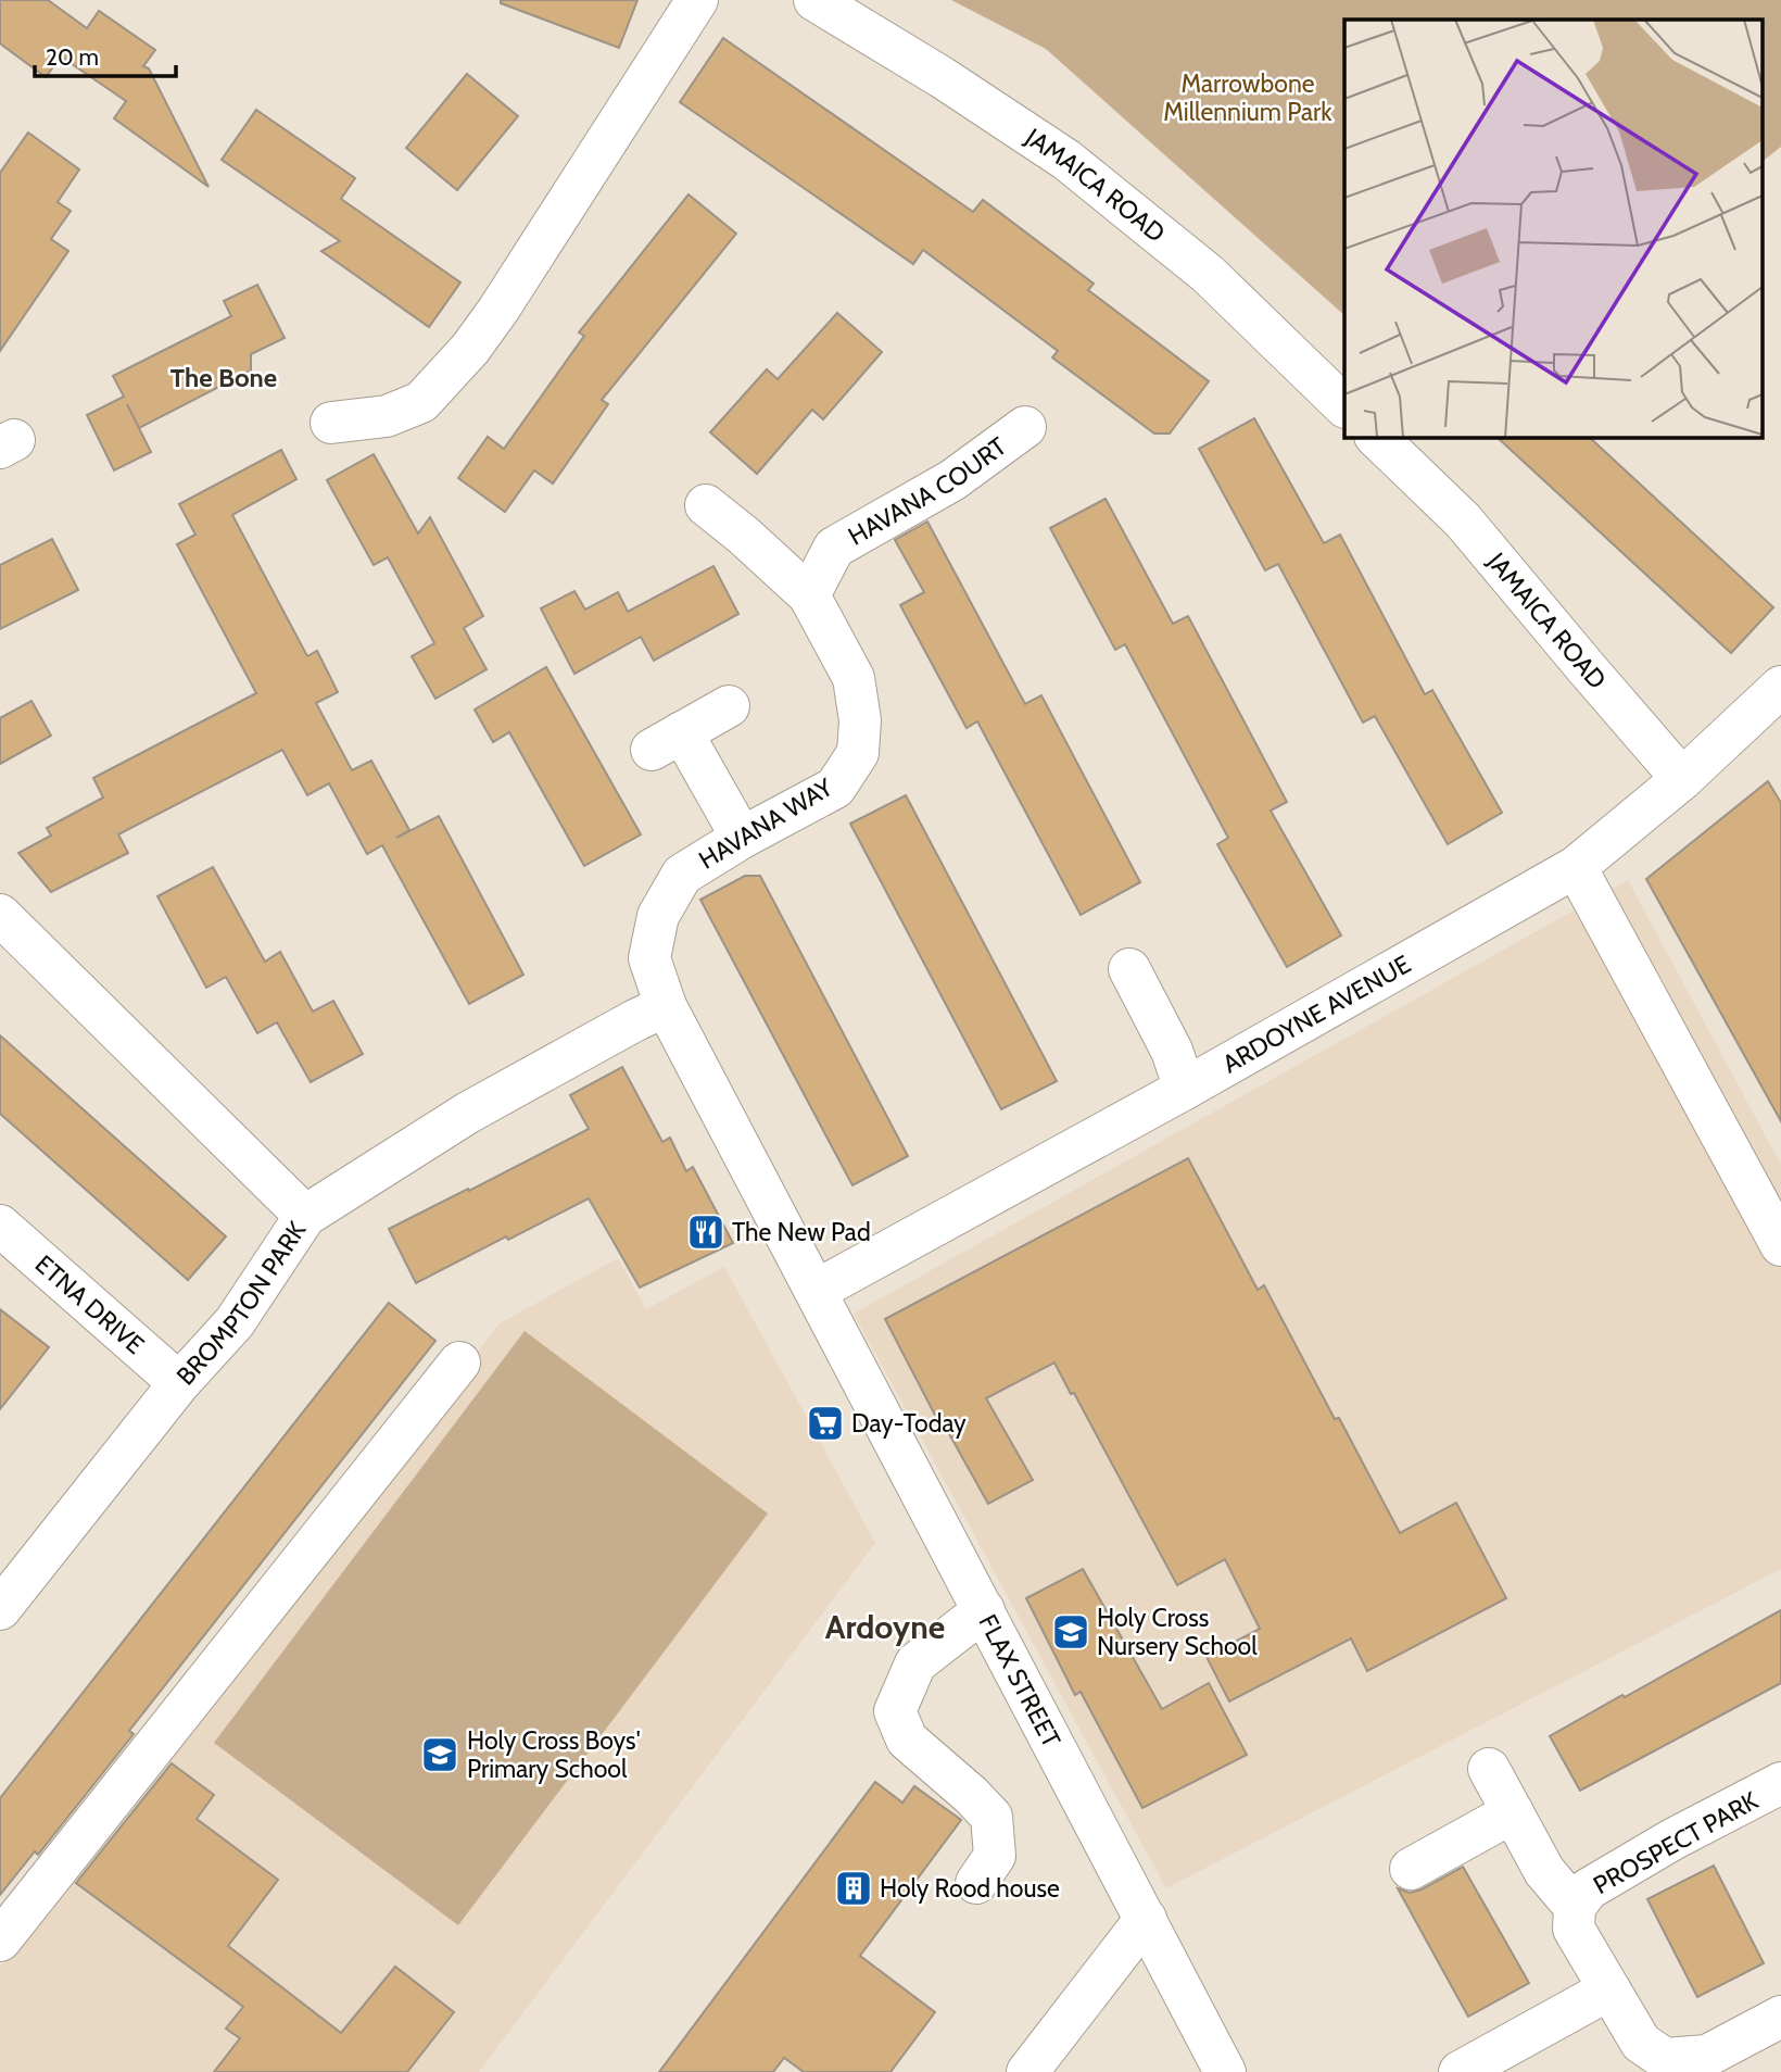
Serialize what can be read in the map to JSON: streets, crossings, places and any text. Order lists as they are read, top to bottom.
{
  "streets": {
    "street": [
      "JAMAICA ROAD",
      "HAVANA COURT",
      "HAVANA WAY",
      "ARDOYNE AVENUE",
      "BROMPTON PARK",
      "ETNA DRIVE",
      "FLAX STREET",
      "PROSPECT PARK"
    ]
  },
  "crossings": [
    ["JAMAICA ROAD", "ARDOYNE AVENUE"],
    ["HAVANA COURT", "HAVANA WAY"],
    ["HAVANA WAY", "ARDOYNE AVENUE"],
    ["HAVANA WAY", "BROMPTON PARK"],
    ["HAVANA WAY", "FLAX STREET"],
    ["ARDOYNE AVENUE", "FLAX STREET"],
    ["BROMPTON PARK", "ETNA DRIVE"]
  ],
  "districts": ["The Bone", "Ardoyne"],
  "parks": ["Marrowbone Millennium Park"],
  "places": {
    "restaurant": ["The New Pad"],
    "supermarket": ["Day-Today"],
    "school or university": ["Holy Cross Nursery School", "Holy Cross Boys' Primary School"],
    "building": ["Holy Rood house"]
  },
  "scale_bar": "20 m"
}
